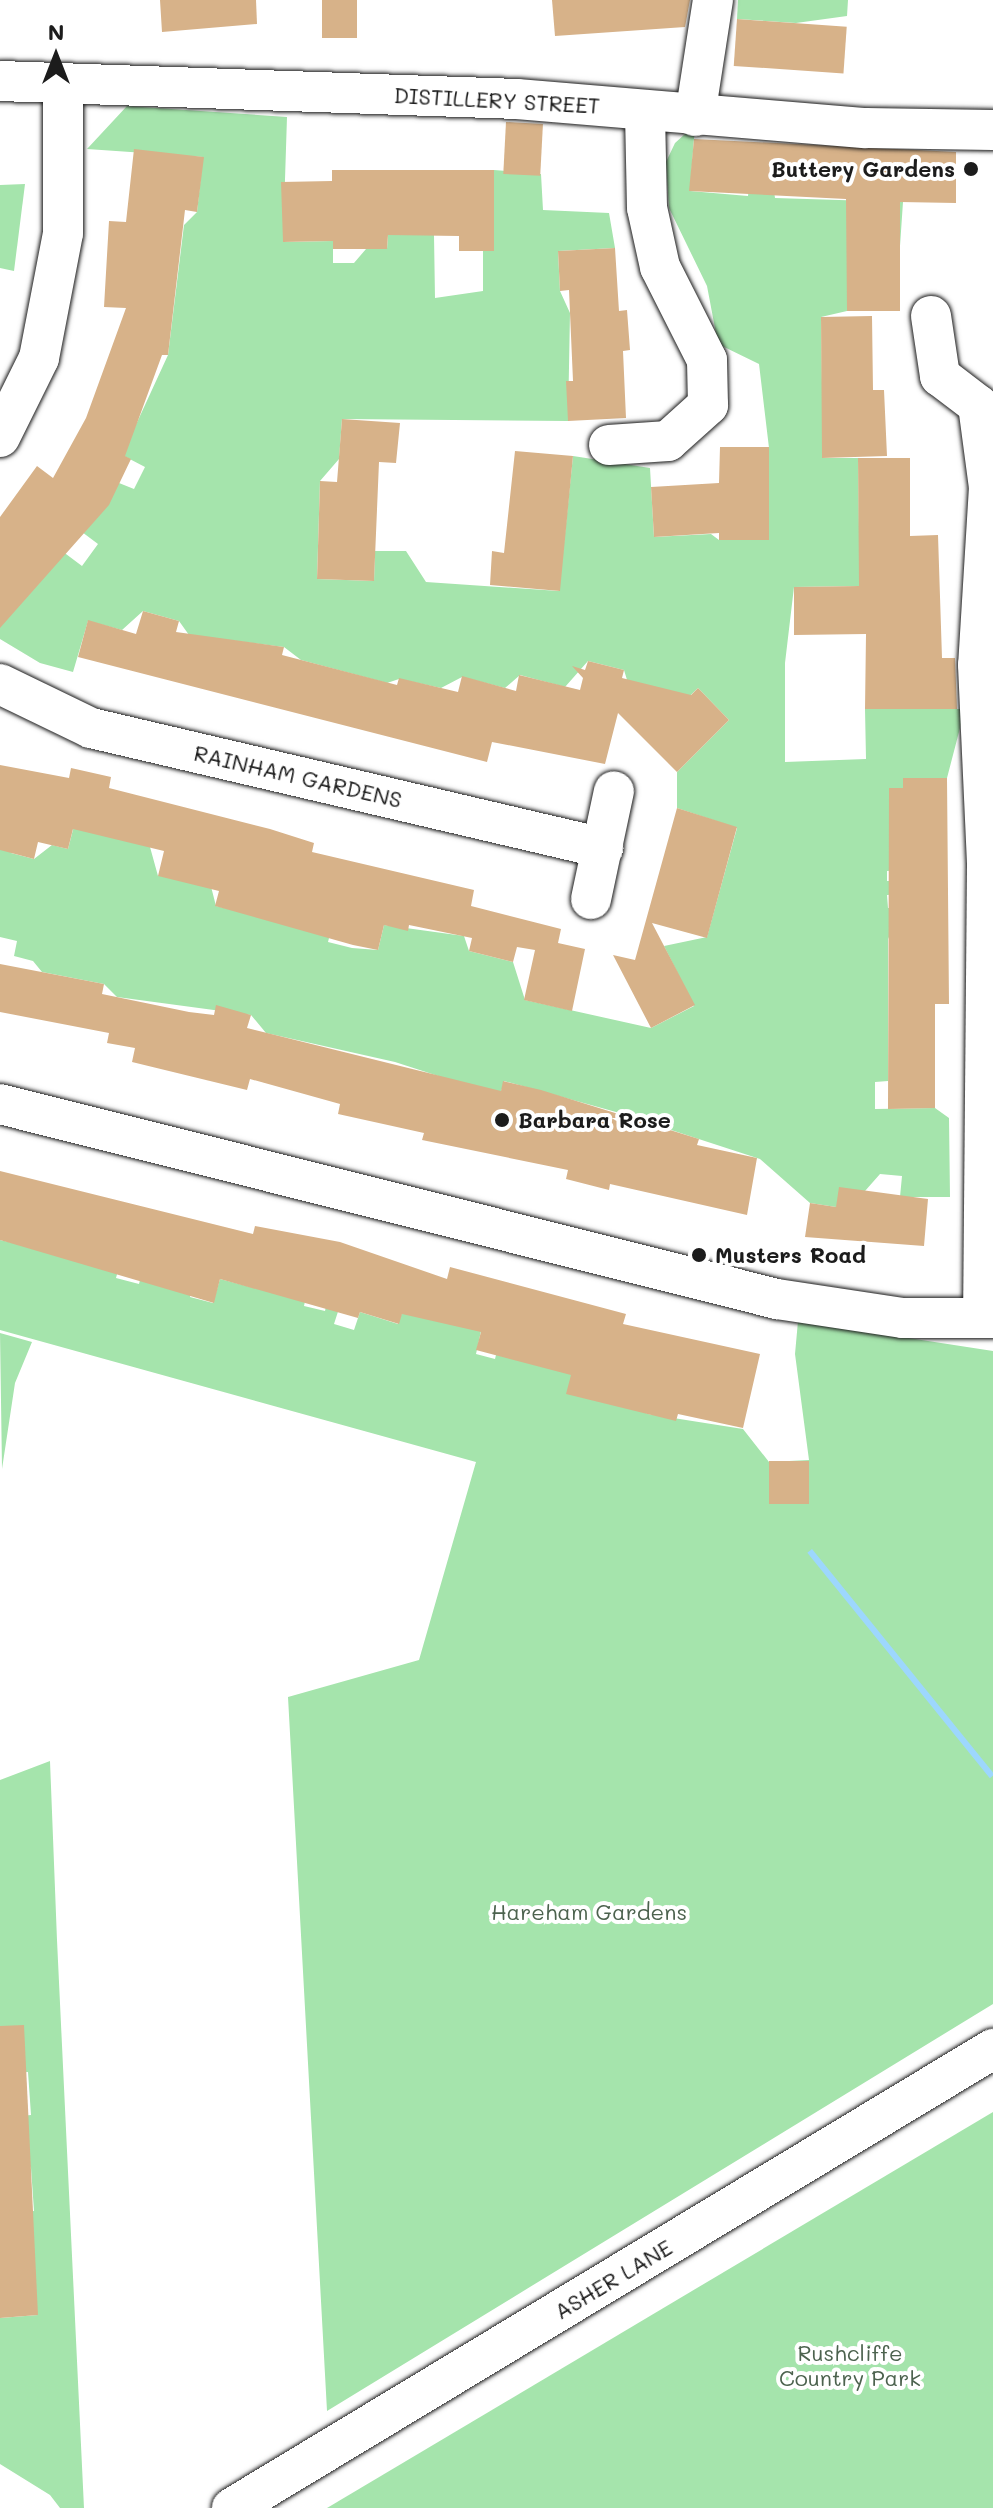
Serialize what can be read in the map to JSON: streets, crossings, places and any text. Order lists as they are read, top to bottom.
{
  "streets": {
    "street": ["DISTILLERY STREET", "RAINHAM GARDENS", "ASHER LANE"]
  },
  "parks": ["Hareham Gardens", "Rushcliffe Country Park"],
  "places": ["Buttery Gardens", "Barbara Rose", "Musters Road"],
  "north": "top"
}
